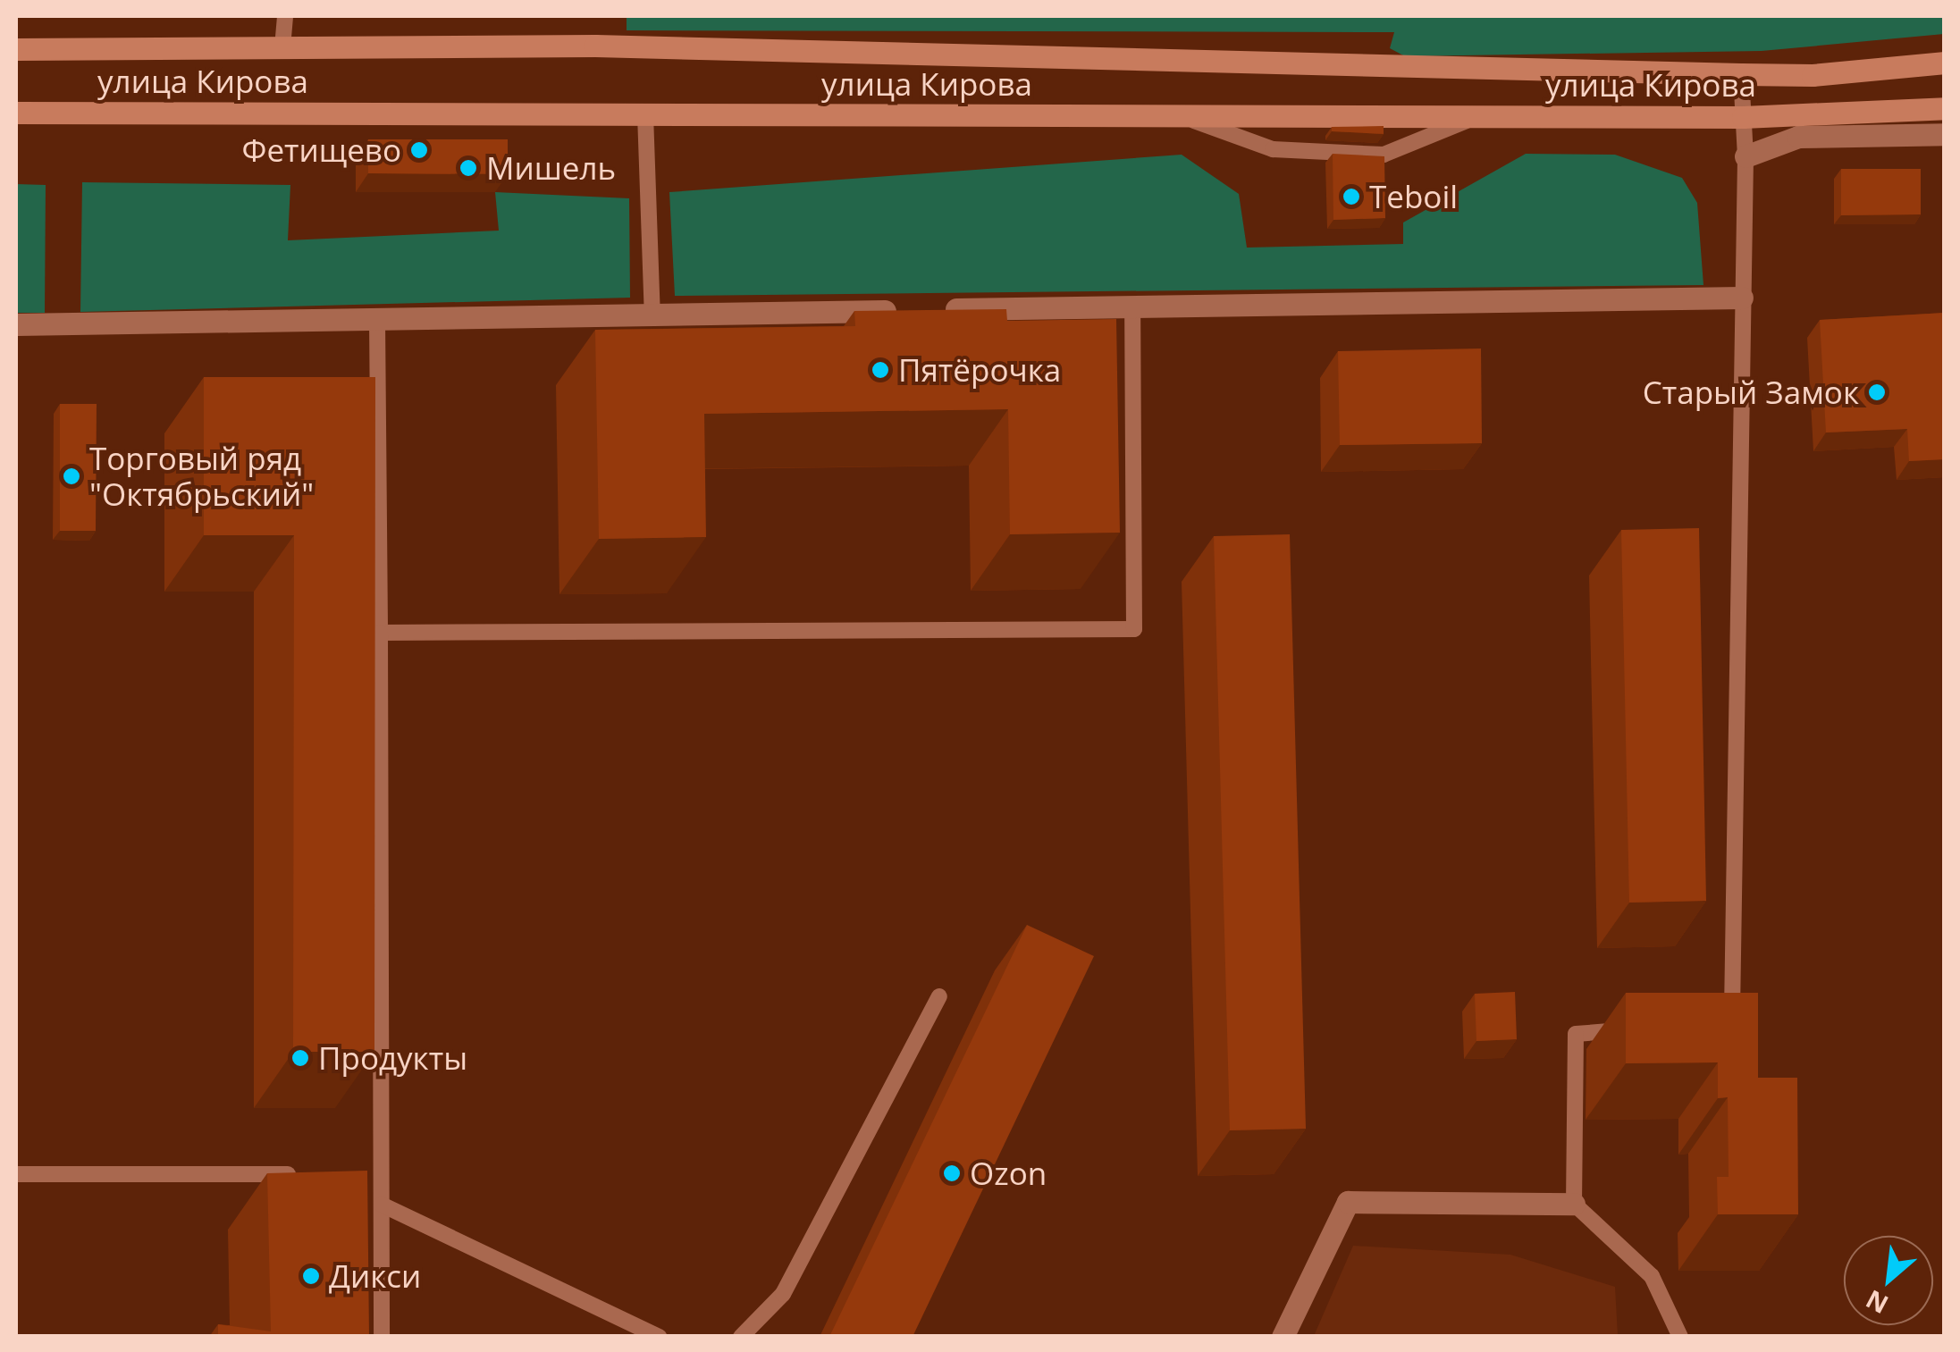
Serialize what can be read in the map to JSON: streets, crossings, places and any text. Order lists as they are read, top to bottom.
{
  "streets": {
    "main road": ["улица Кирова"]
  },
  "places": [
    "Фетищево",
    "Мишель",
    "Teboil",
    "Пятёрочка",
    "Старый Замок",
    "Торговый ряд \"Октябрьский\"",
    "Продукты",
    "Ozon",
    "Дикси"
  ],
  "north": "bottom left"
}
